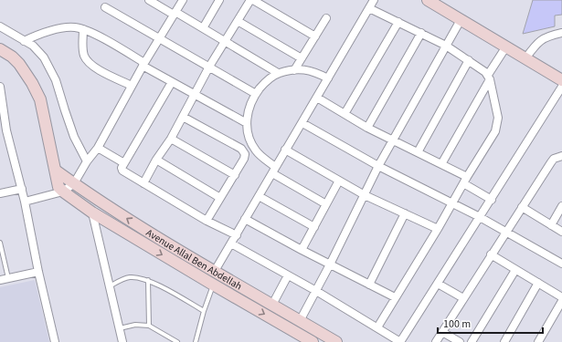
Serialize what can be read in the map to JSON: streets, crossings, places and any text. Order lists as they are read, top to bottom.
{
  "streets": {
    "street": ["Avenue Allal Ben Abdellah"]
  },
  "scale_bar": "100 m"
}
